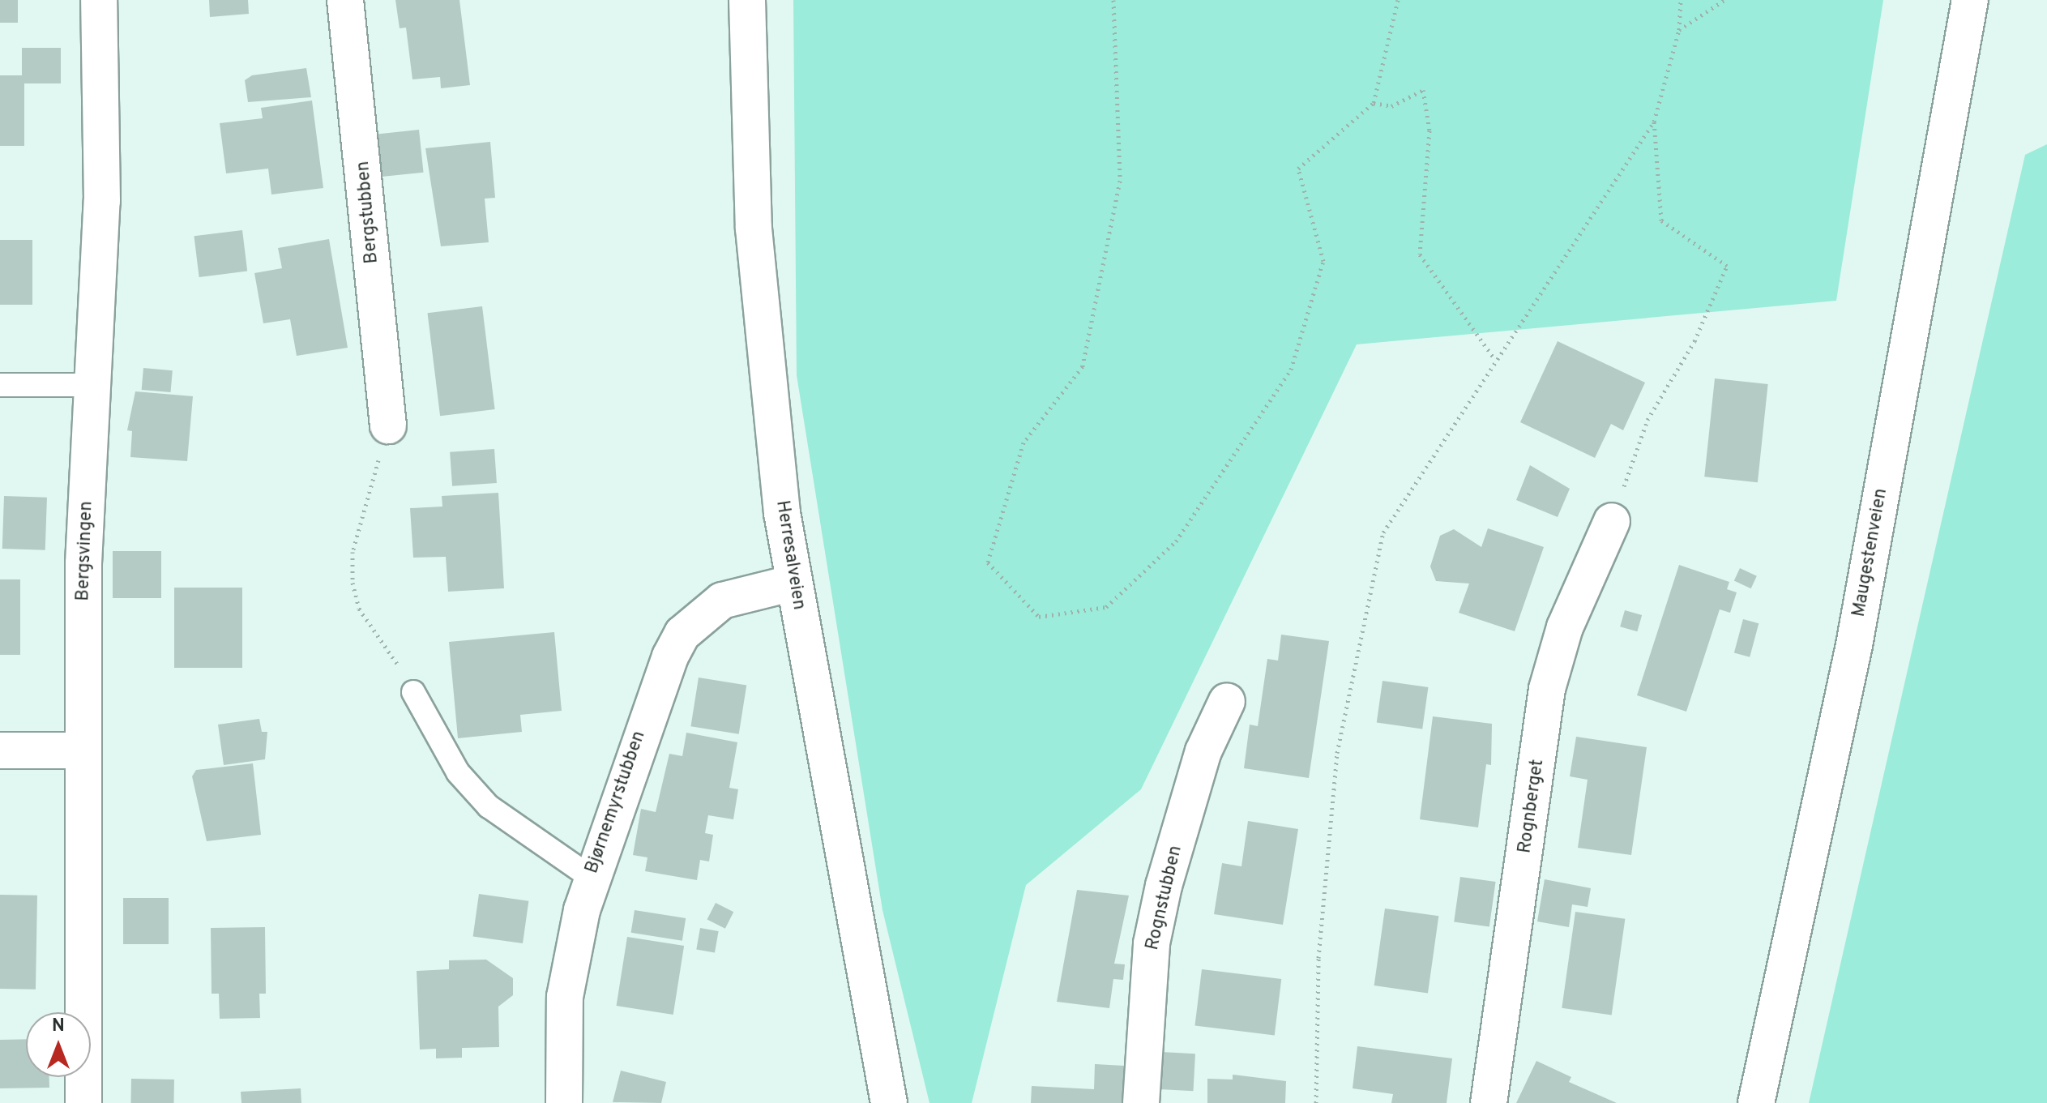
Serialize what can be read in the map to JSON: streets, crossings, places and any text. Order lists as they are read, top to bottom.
{
  "streets": {
    "street": [
      "Bergstubben",
      "Bergsvingen",
      "Maugestenveien",
      "Herresalveien",
      "Bjørnemyrstubben",
      "Rognberget",
      "Rognstubben"
    ]
  },
  "crossings": [
    ["Herresalveien", "Bjørnemyrstubben"]
  ],
  "north": "top"
}
